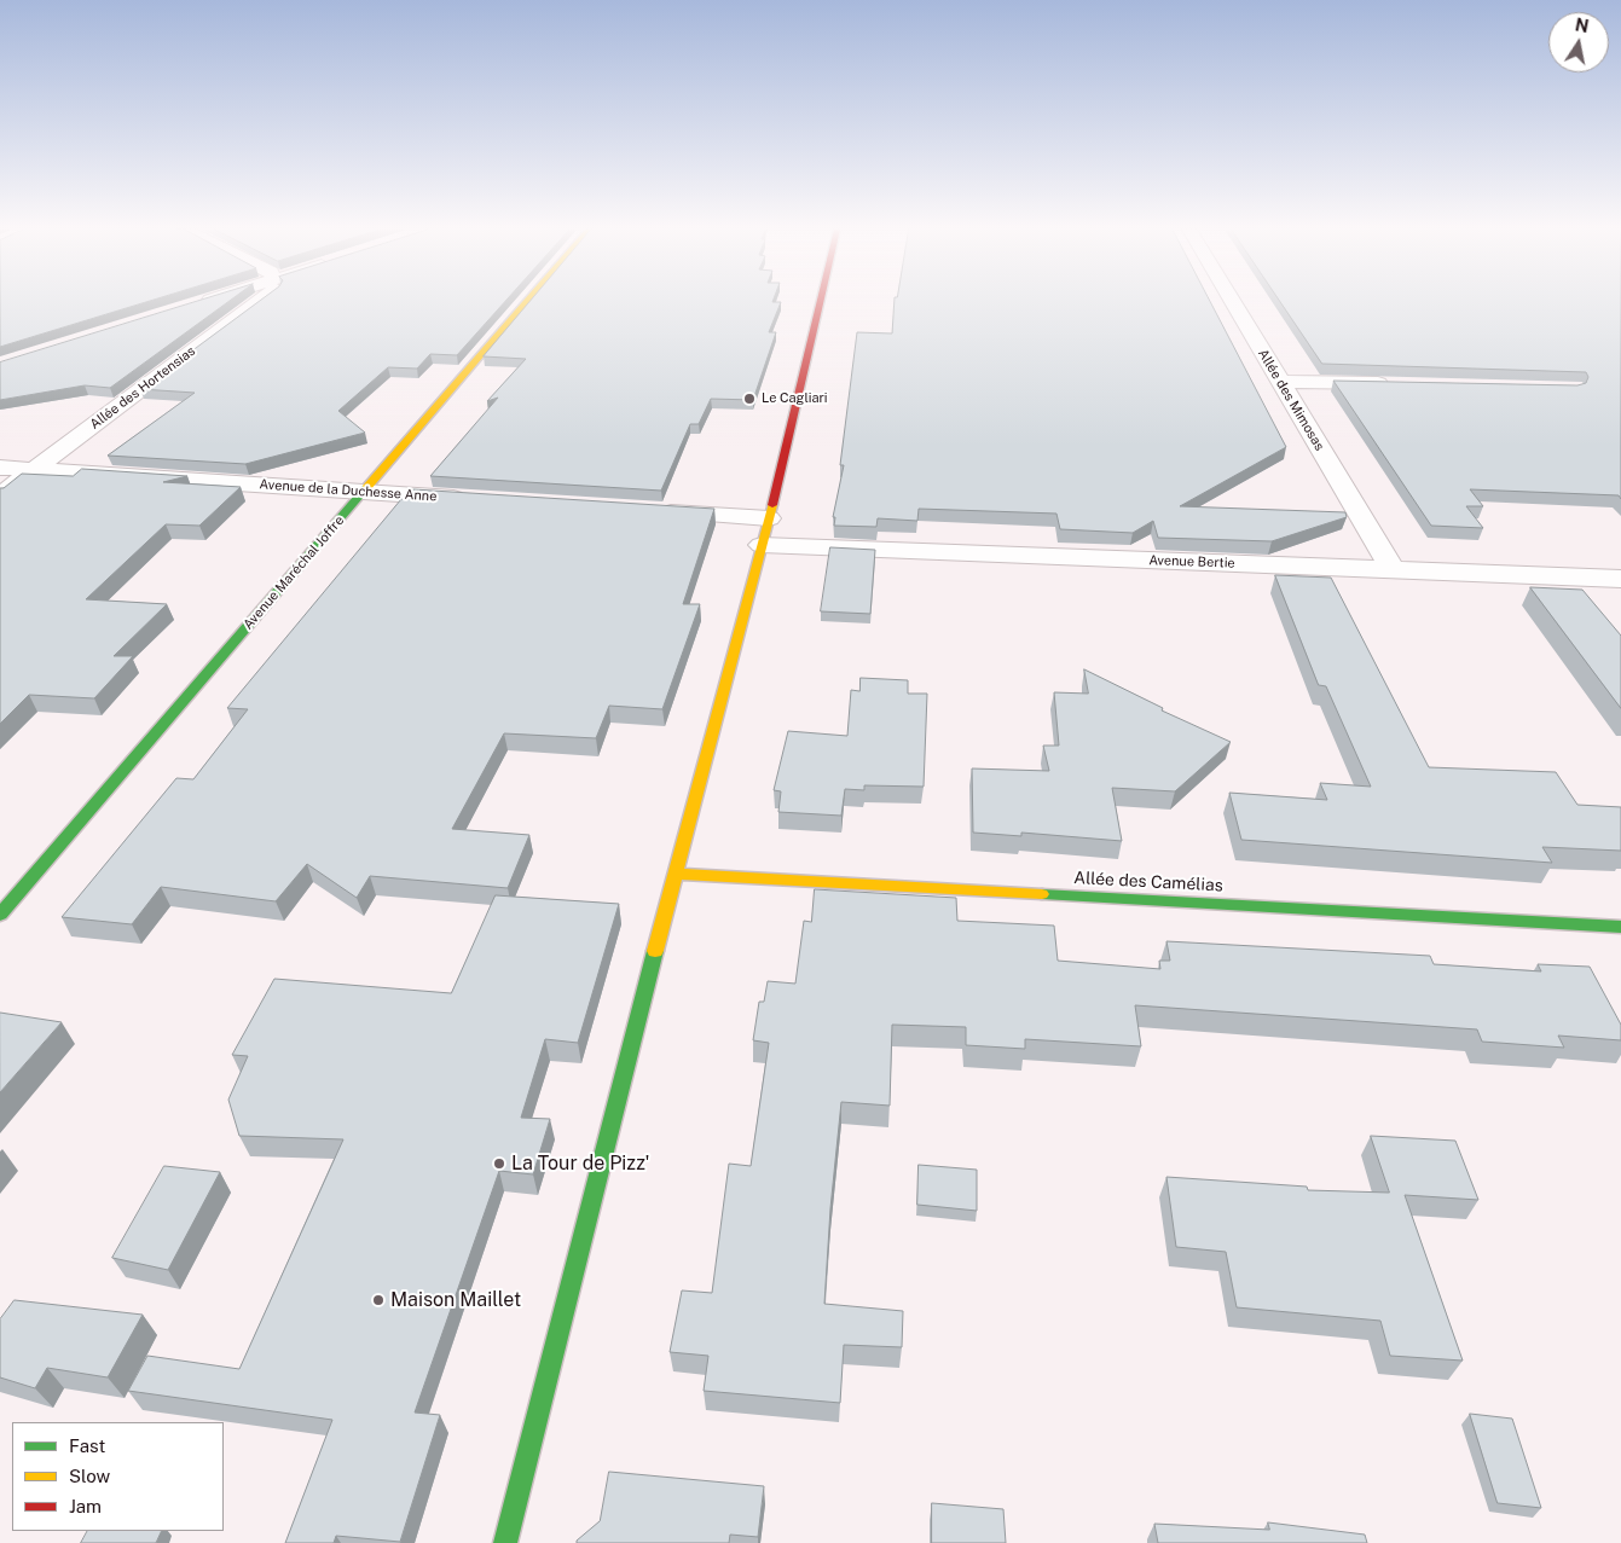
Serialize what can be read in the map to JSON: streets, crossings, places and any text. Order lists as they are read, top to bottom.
{
  "streets": {
    "street": [
      "Allée des Hortensias",
      "Allée des Mimosas",
      "Avenue de la Duchesse Anne",
      "Avenue Bertie",
      "Avenue Maréchal Joffre",
      "Allée des Camélias"
    ]
  },
  "crossings": [
    ["Allée des Hortensias", "Avenue de la Duchesse Anne"],
    ["Allée des Mimosas", "Avenue Bertie"],
    ["Avenue de la Duchesse Anne", "Avenue Maréchal Joffre"]
  ],
  "places": ["Le Cagliari", "La Tour de Pizz'", "Maison Maillet"],
  "legend": ["Fast", "Slow", "Jam"],
  "north": "top"
}
